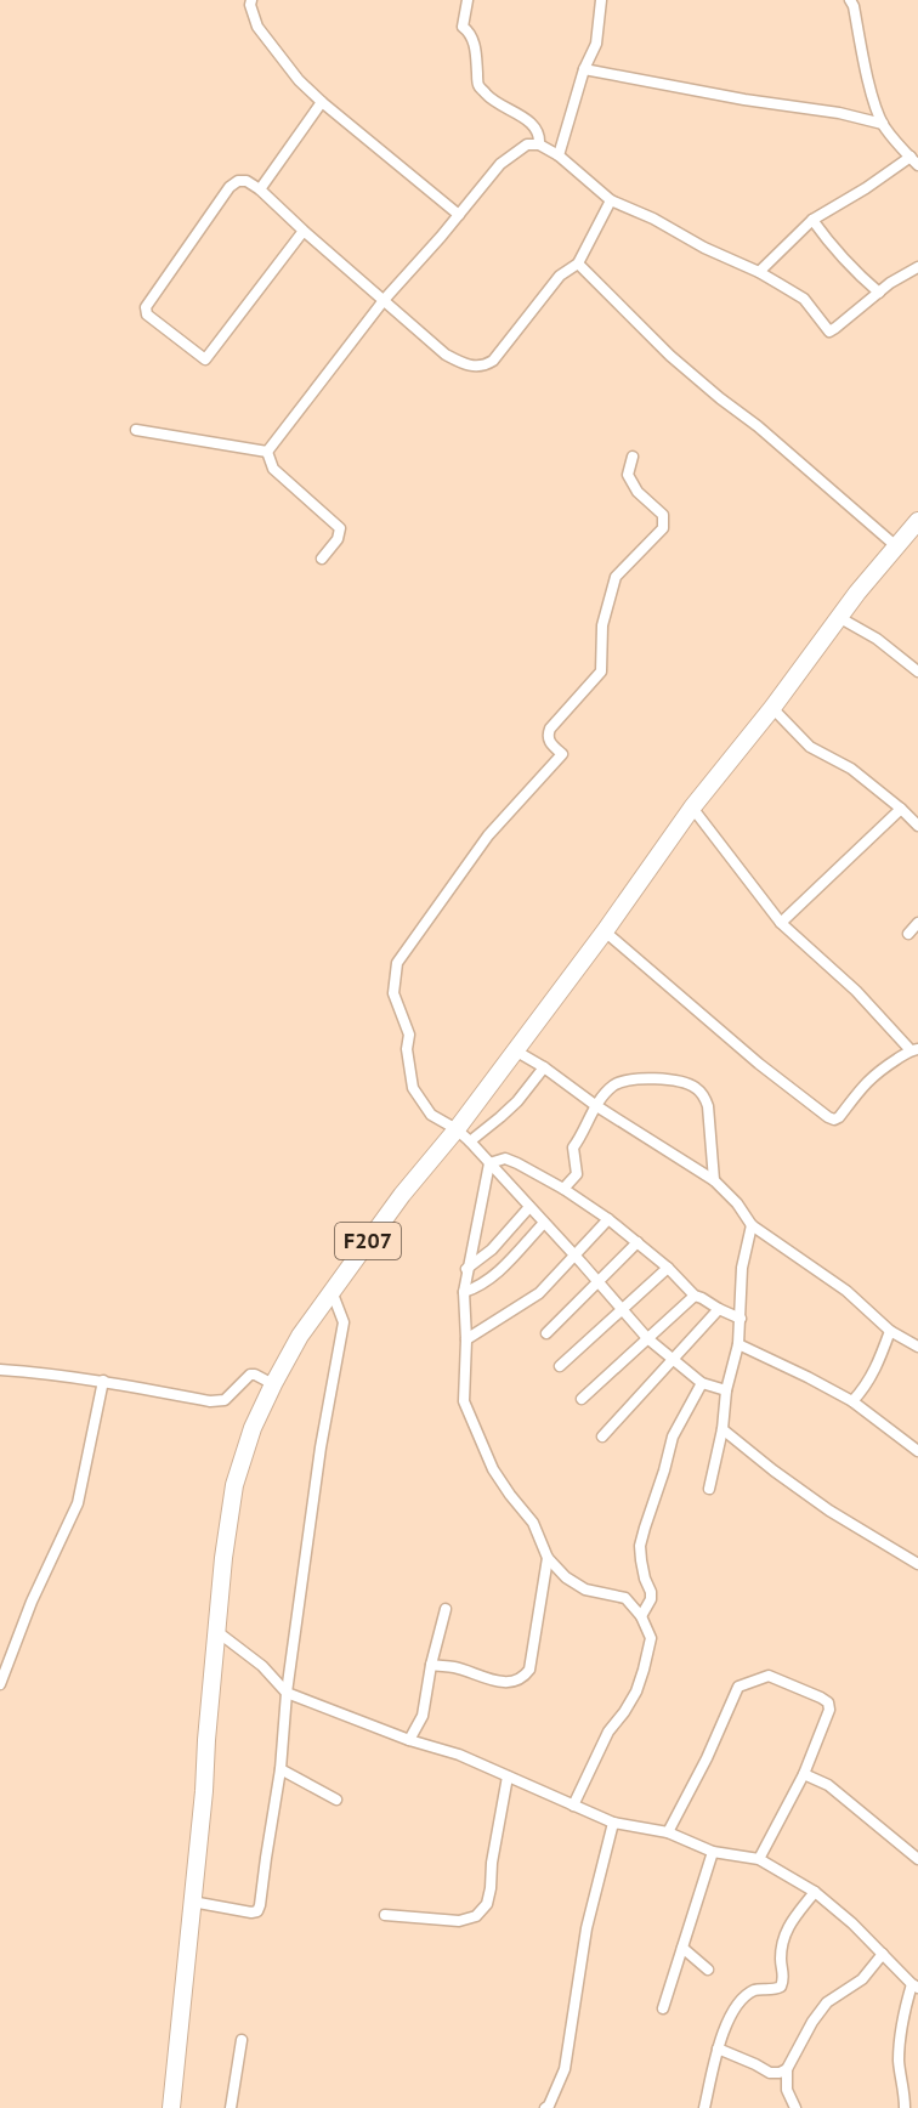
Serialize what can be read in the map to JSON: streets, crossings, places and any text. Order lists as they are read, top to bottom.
{
  "streets": {
    "main road": ["F207"]
  }
}
